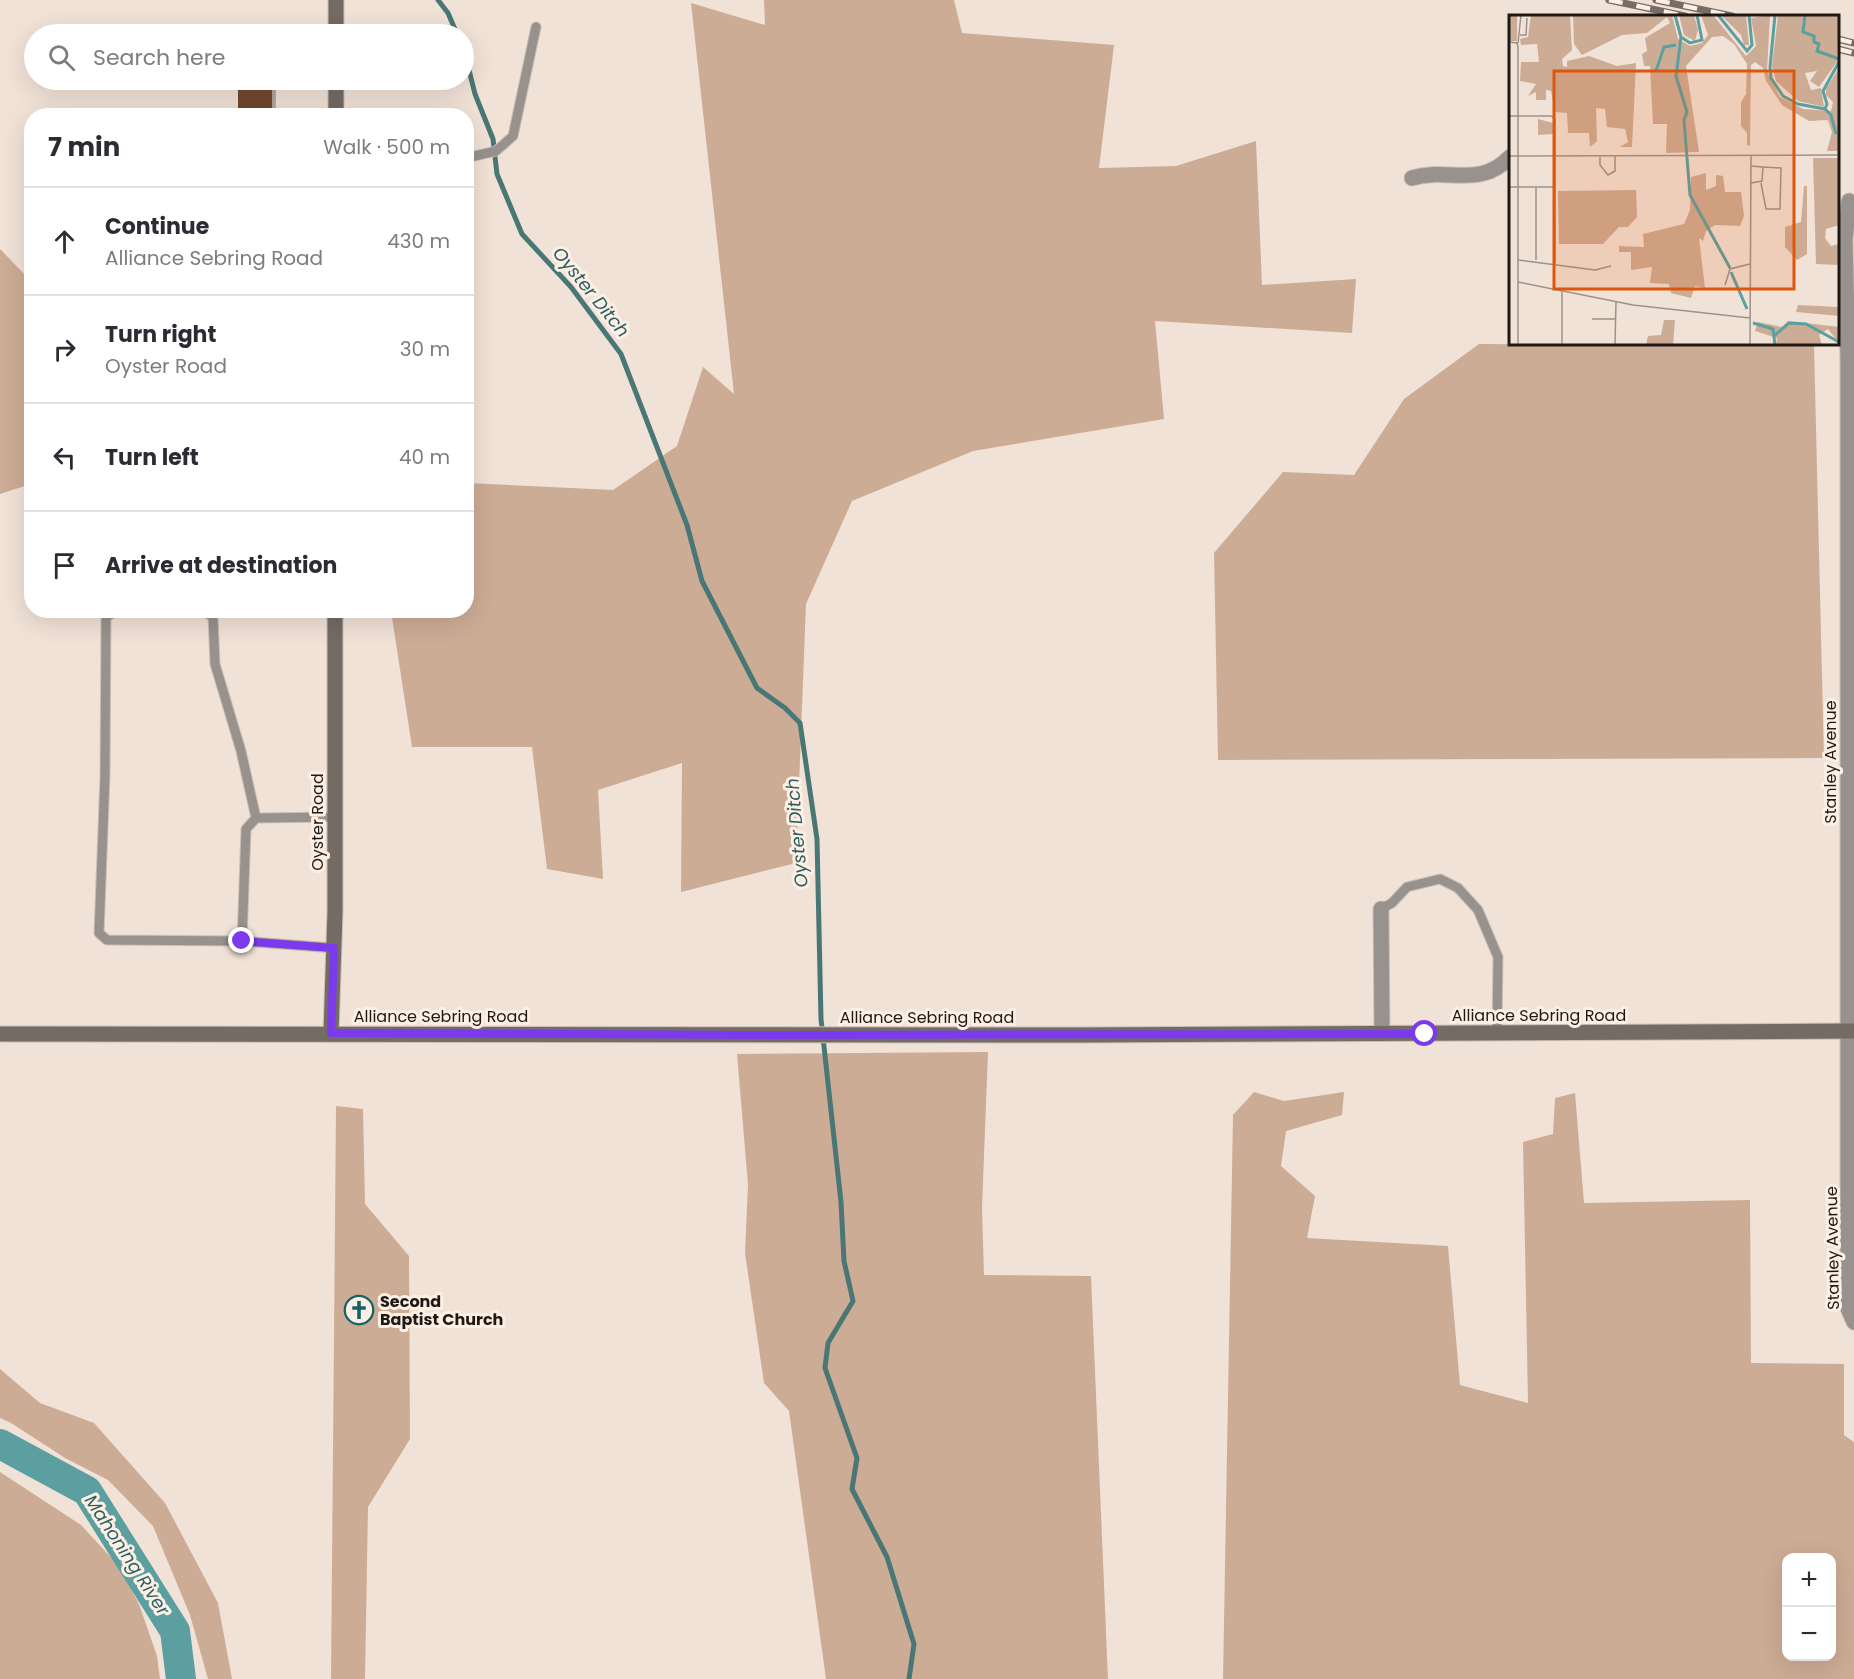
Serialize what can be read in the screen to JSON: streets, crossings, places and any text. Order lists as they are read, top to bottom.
{
  "streets": {
    "street": ["Stanley Avenue", "Oyster Road", "Alliance Sebring Road"]
  },
  "crossings": [
    ["Stanley Avenue", "Alliance Sebring Road"],
    ["Oyster Road", "Alliance Sebring Road"]
  ],
  "water": ["Oyster Ditch", "Mahoning River"],
  "places": {
    "church": ["Second Baptist Church"]
  },
  "page": {
    "search": "Search here",
    "heading": ["7 min", "Walk · 500 m"],
    "list": [
      ["Continue", "Alliance Sebring Road", "430 m"],
      ["Turn right", "Oyster Road", "30 m"],
      ["Turn left", "40 m"],
      "Arrive at destination"
    ],
    "map_buttons": ["+", "−"]
  }
}
